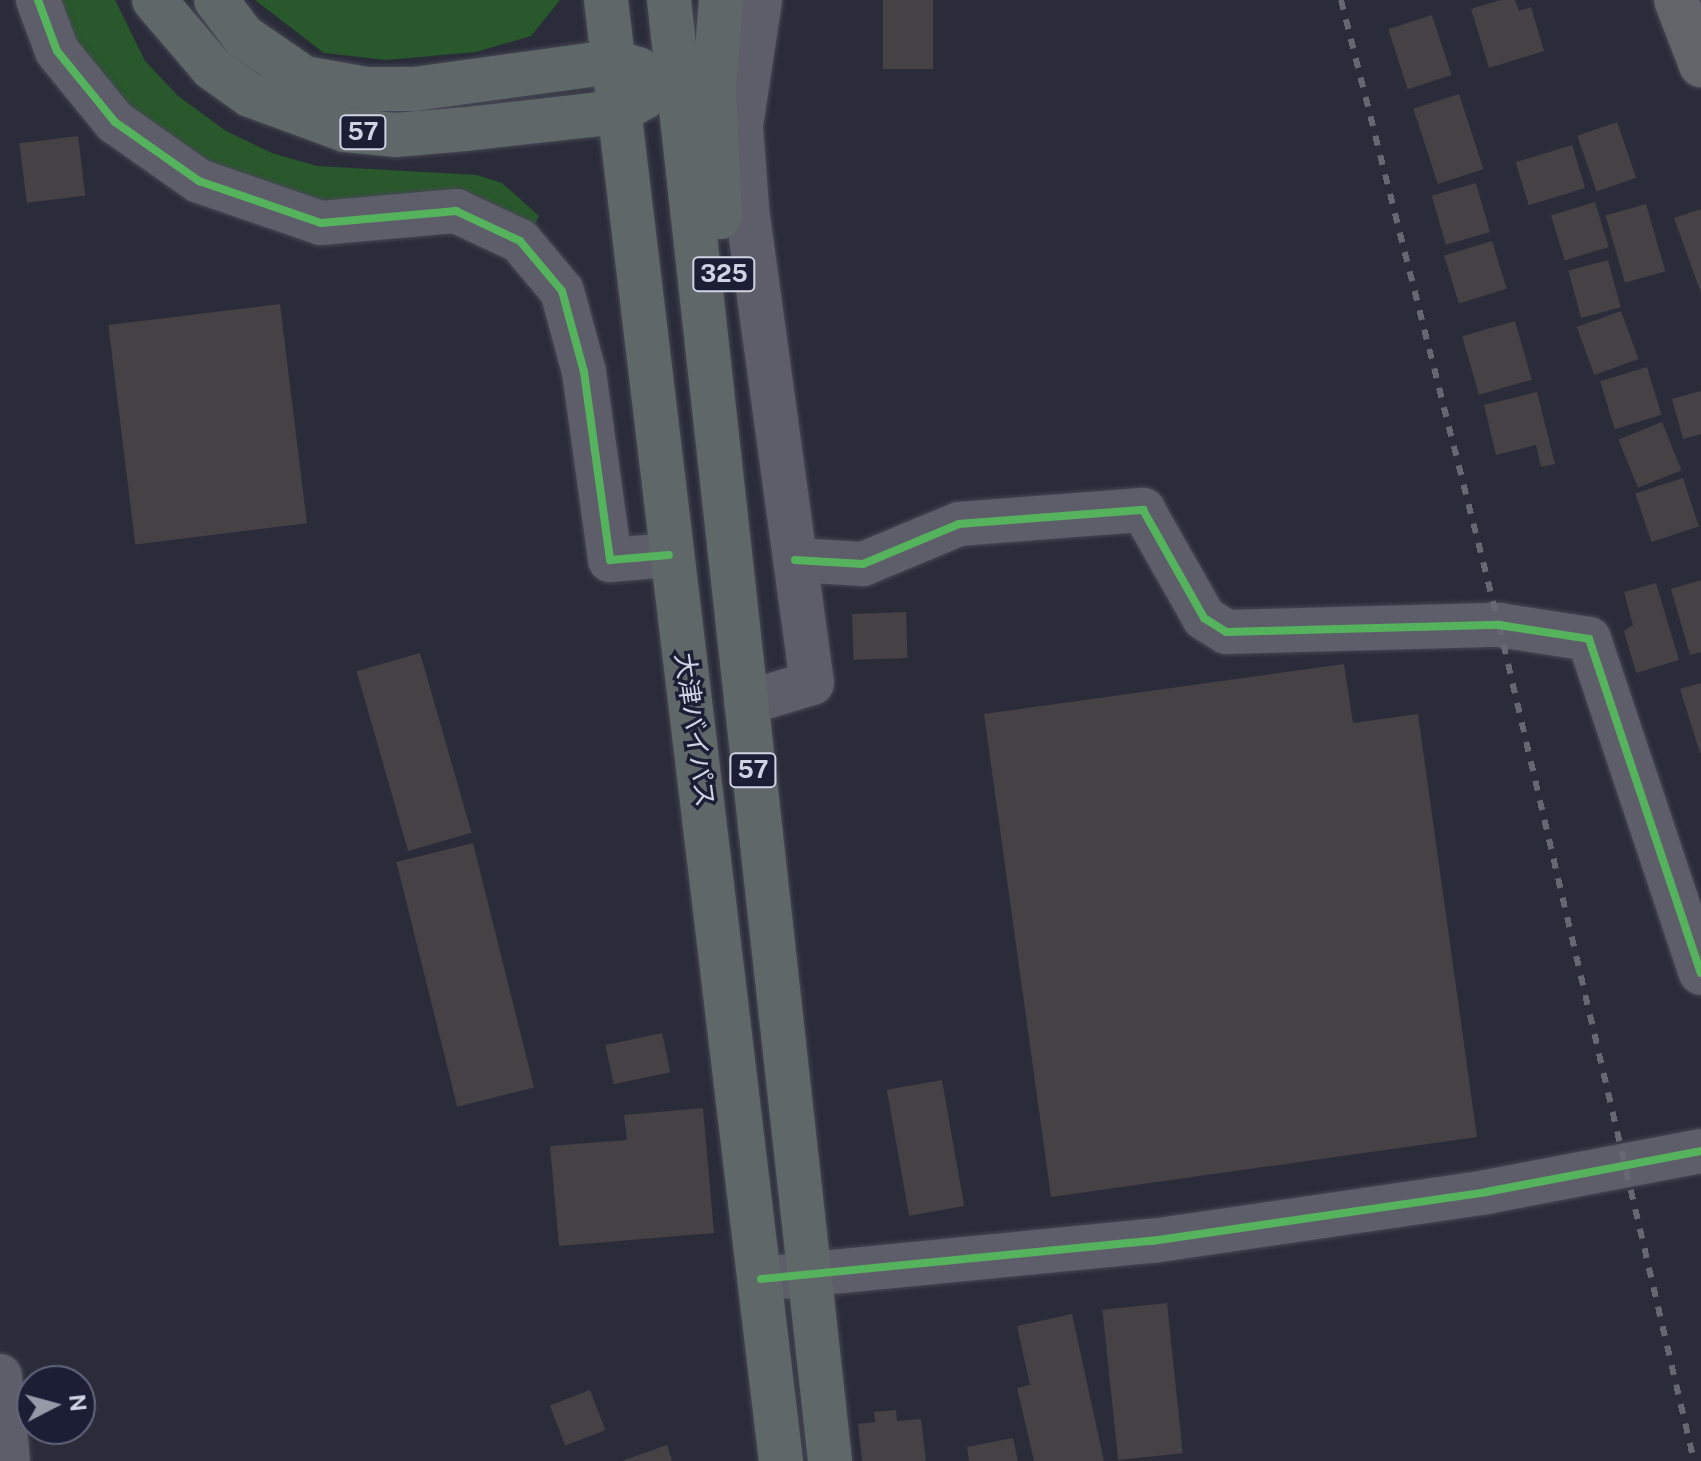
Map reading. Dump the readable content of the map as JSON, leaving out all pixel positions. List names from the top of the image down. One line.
{"streets":{"highway":["57","325","大津バイパス"]},"crossings":[["57","大津バイパス"],["325","大津バイパス"]],"north":"right"}
